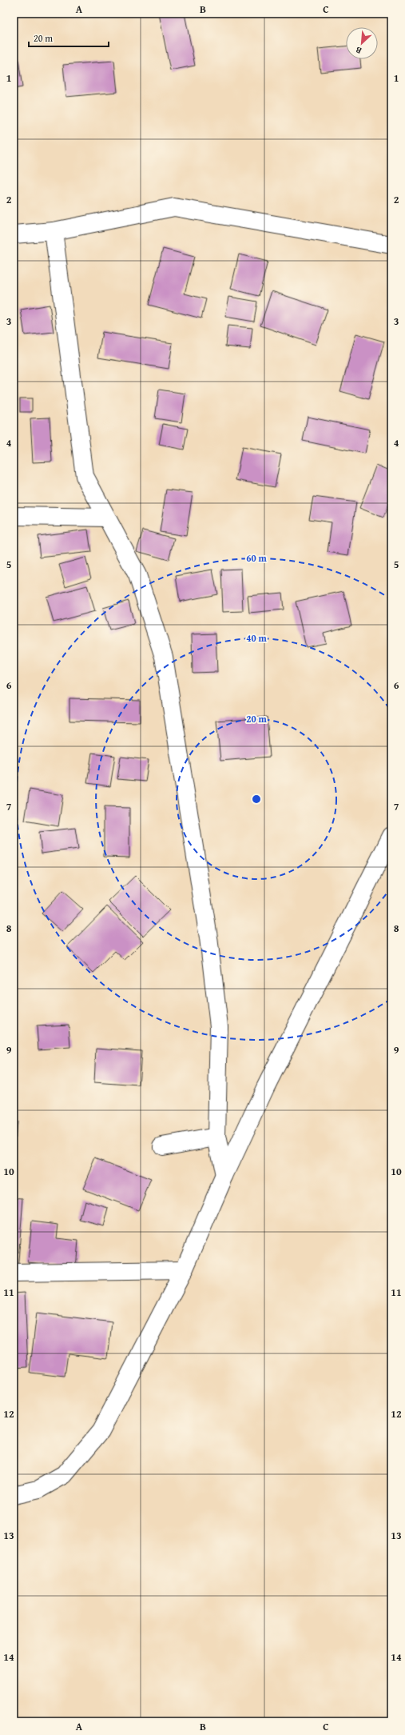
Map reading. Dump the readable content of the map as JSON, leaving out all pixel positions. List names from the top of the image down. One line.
{"scale_bar":"20 m","north":"bottom left","grid":{"columns":["A","B","C"],"rows":["1","2","3","4","5","6","7","8","9","10","11","12","13","14"]},"rings":["60 m","40 m","20 m"]}
